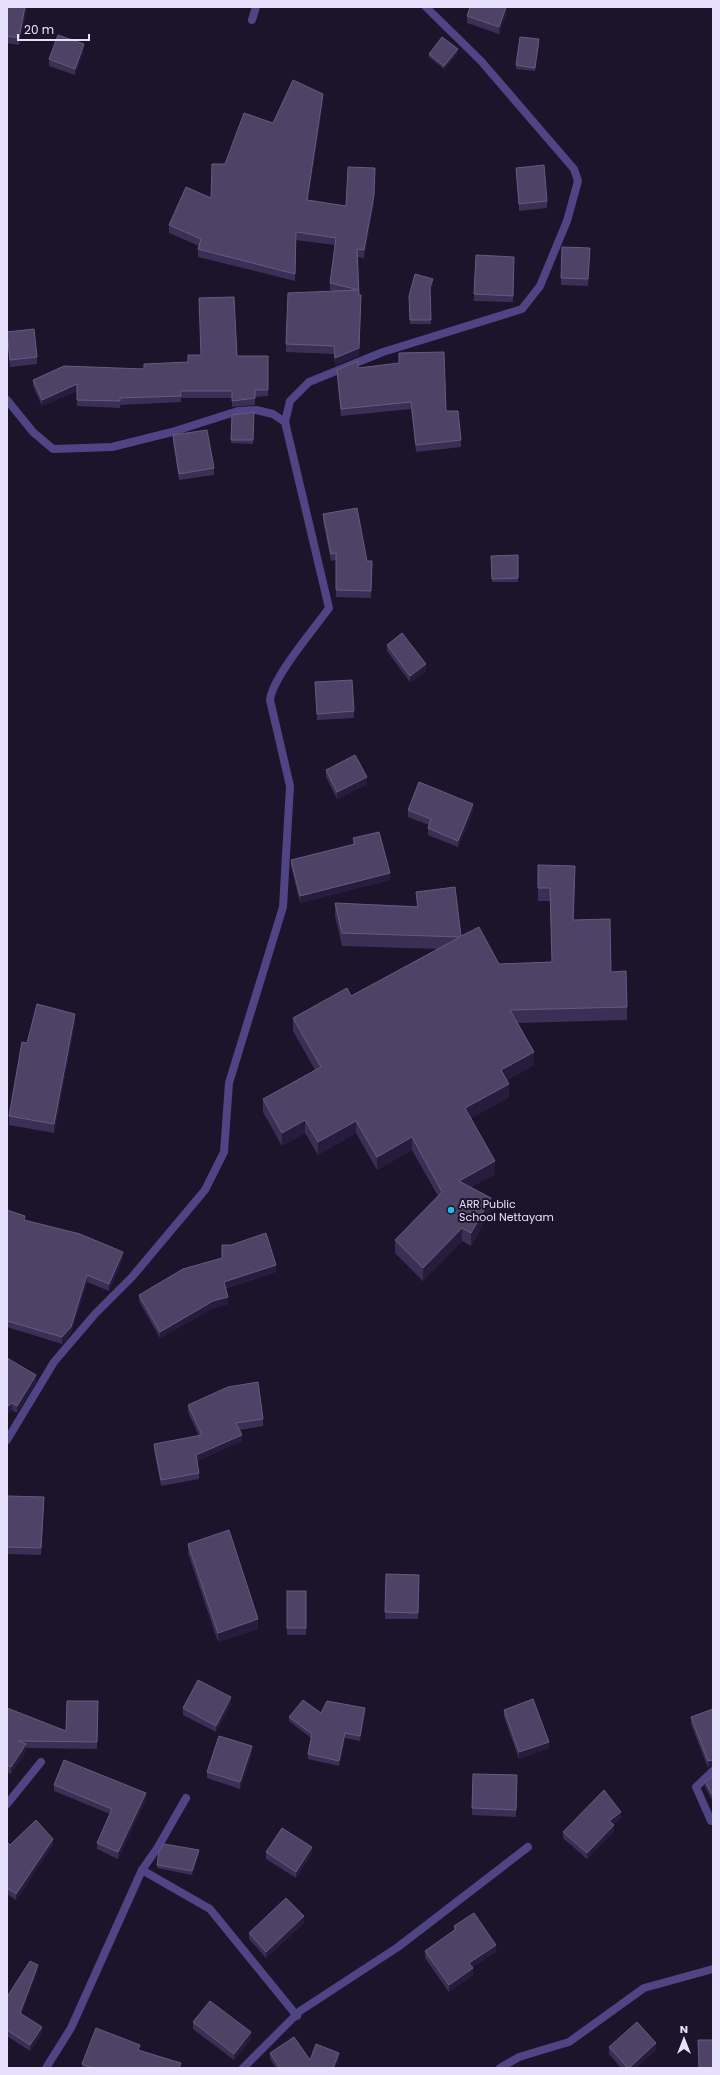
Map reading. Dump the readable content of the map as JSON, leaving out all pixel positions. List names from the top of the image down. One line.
{"places":["ARR Public School Nettayam"],"scale_bar":"20 m","north":"top"}
